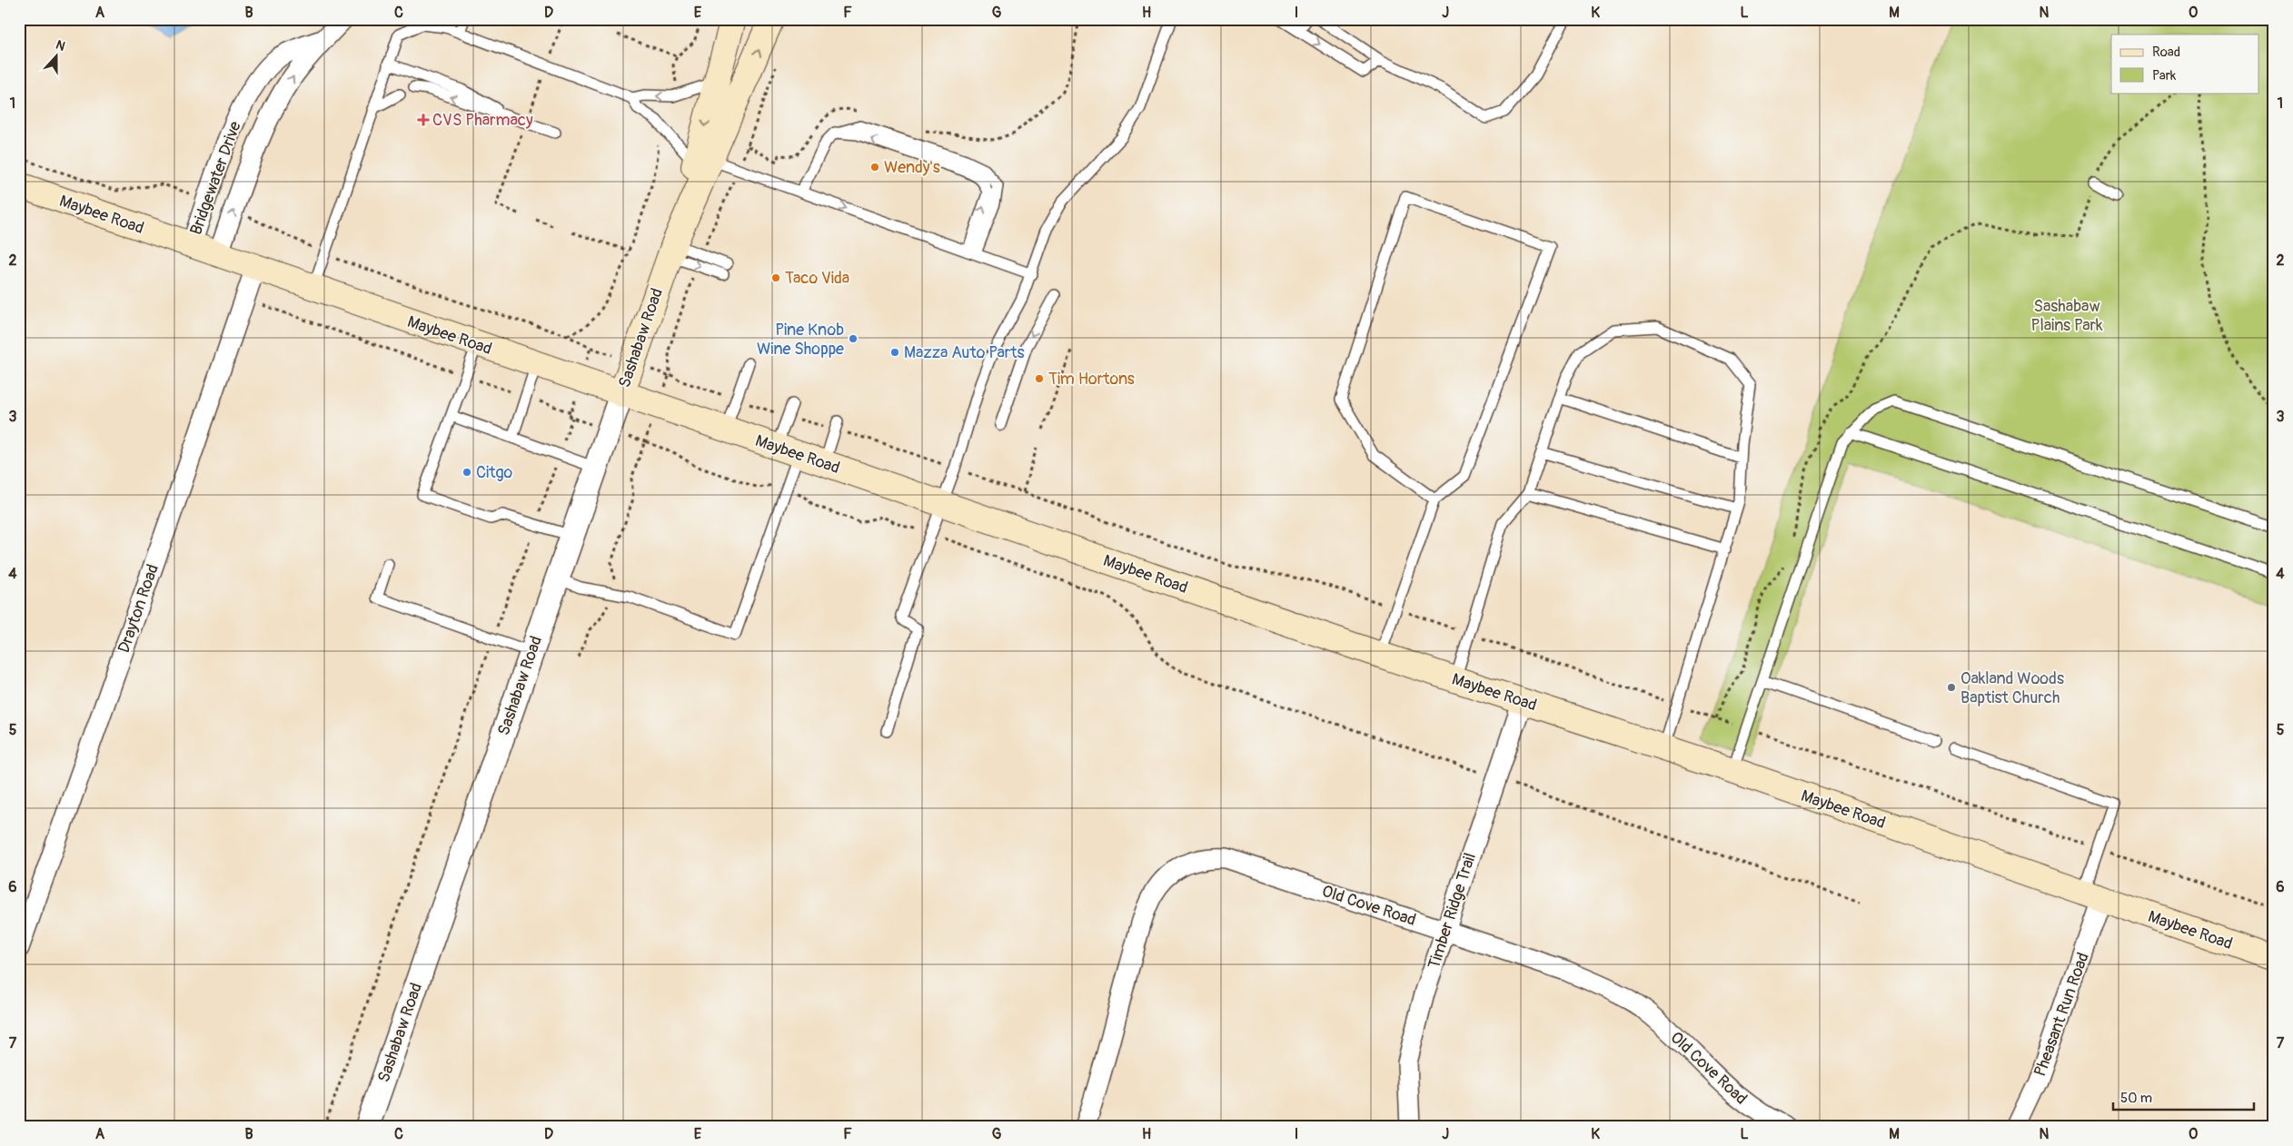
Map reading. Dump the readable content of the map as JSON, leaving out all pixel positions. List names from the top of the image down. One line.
{"streets":{"main road":["Maybee Road","Sashabaw Road"],"street":["Bridgewater Drive","Drayton Road","Old Cove Road","Timber Ridge Trail","Pheasant Run Road"]},"crossings":[["Bridgewater Drive","Maybee Road"],["Maybee Road","Sashabaw Road"],["Maybee Road","Drayton Road"],["Maybee Road","Timber Ridge Trail"],["Maybee Road","Pheasant Run Road"],["Old Cove Road","Timber Ridge Trail"]],"parks":["Sashabaw Plains Park"],"places":{"health":["CVS Pharmacy"],"other":["Wendy's","Taco Vida","Pine Knob Wine Shoppe","Mazza Auto Parts","Tim Hortons","Citgo","Oakland Woods Baptist Church"]},"legend":["Road","Park"],"scale_bar":"50 m","north":"top","grid":{"columns":["A","B","C","D","E","F","G","H","I","J","K","L","M","N","O"],"rows":["1","2","3","4","5","6","7"]}}
